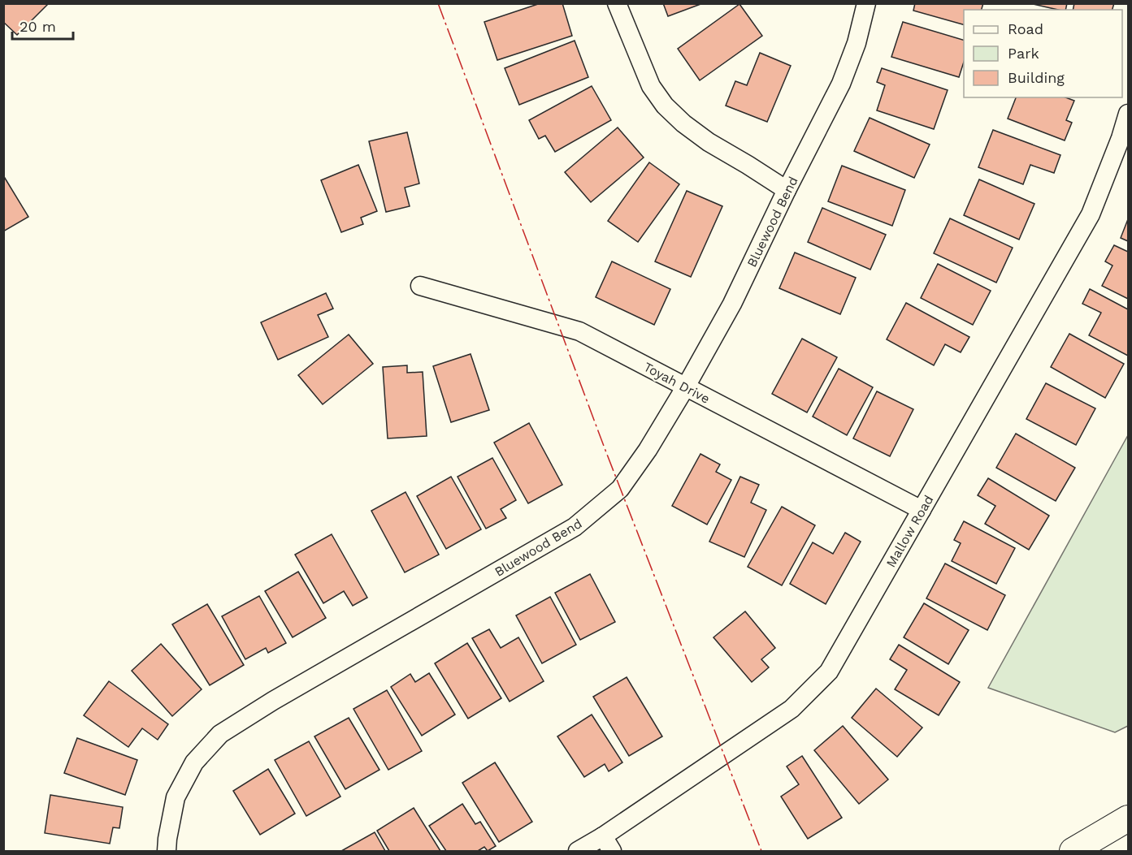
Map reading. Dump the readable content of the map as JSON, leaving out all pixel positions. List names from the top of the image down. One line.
{"streets":{"street":["Bluewood Bend","Toyah Drive","Mallow Road"]},"crossings":[["Bluewood Bend","Toyah Drive"],["Toyah Drive","Mallow Road"]],"legend":["Road","Park","Building"],"scale_bar":"20 m"}
